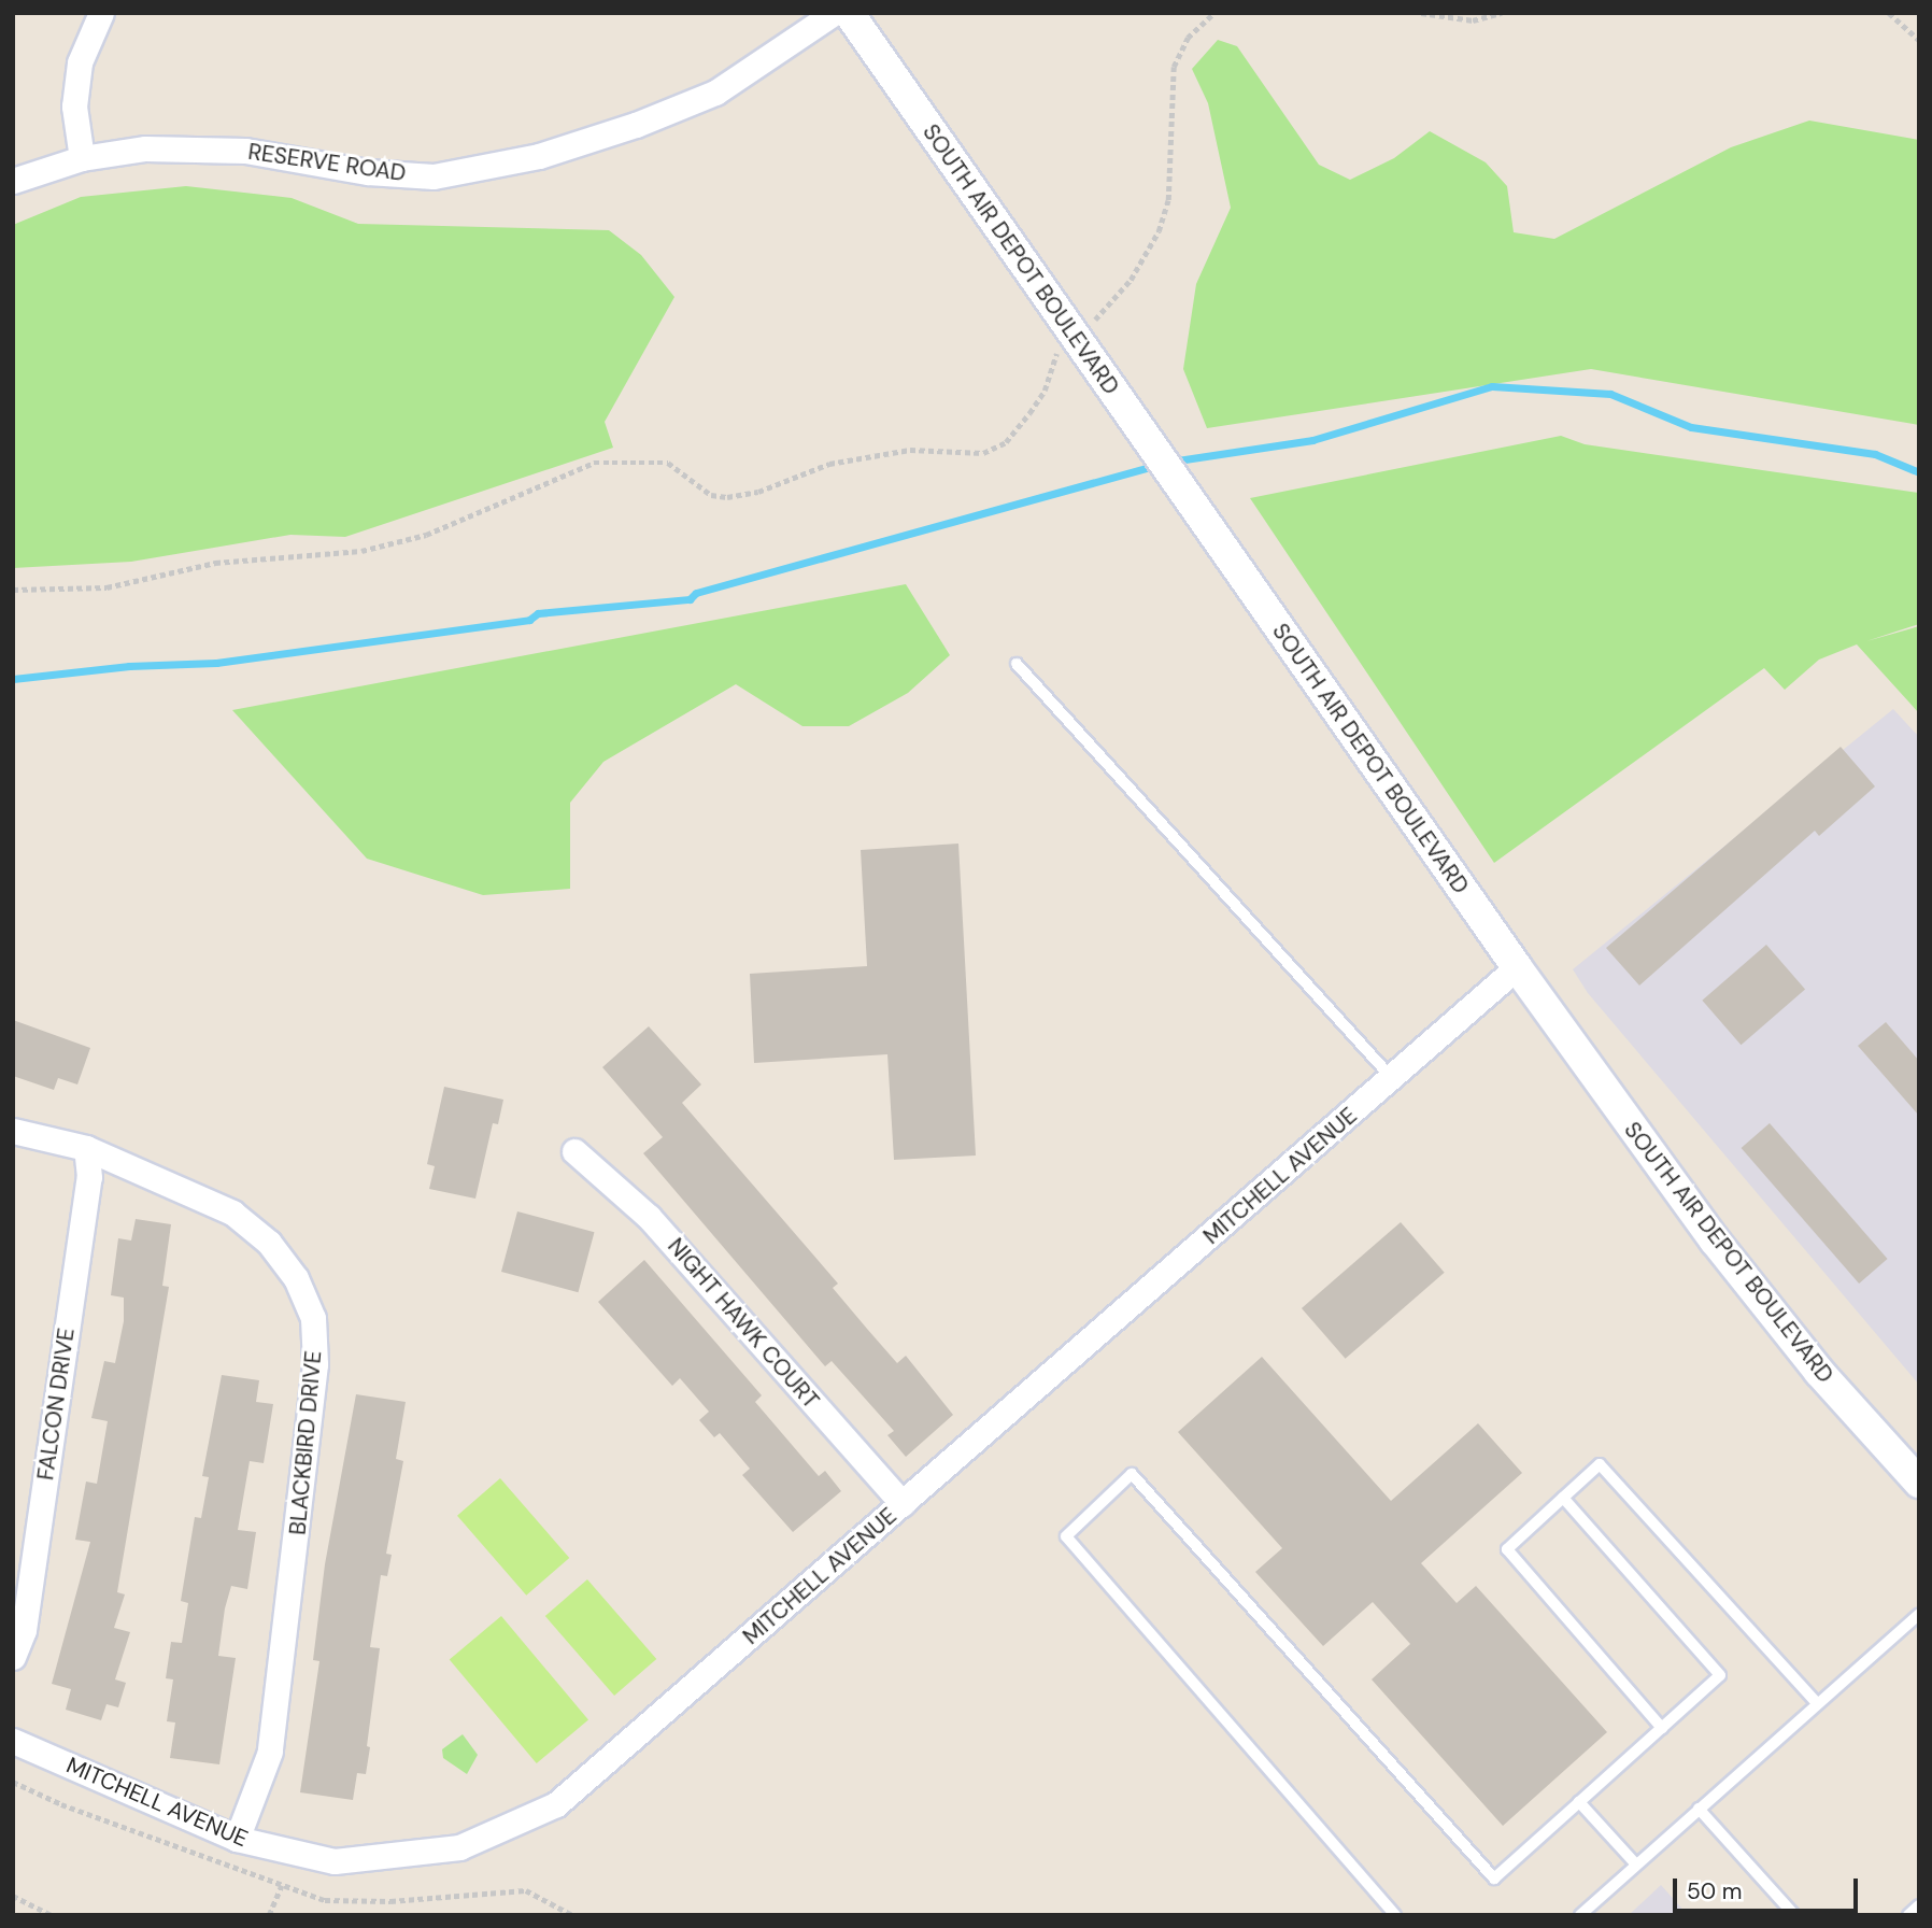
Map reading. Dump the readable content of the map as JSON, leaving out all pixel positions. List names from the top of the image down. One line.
{"streets":{"street":["RESERVE ROAD","SOUTH AIR DEPOT BOULEVARD","MITCHELL AVENUE","NIGHT HAWK COURT","FALCON DRIVE","BLACKBIRD DRIVE"]},"crossings":[["SOUTH AIR DEPOT BOULEVARD","MITCHELL AVENUE"],["MITCHELL AVENUE","NIGHT HAWK COURT"],["MITCHELL AVENUE","BLACKBIRD DRIVE"],["FALCON DRIVE","BLACKBIRD DRIVE"]],"scale_bar":"50 m"}
